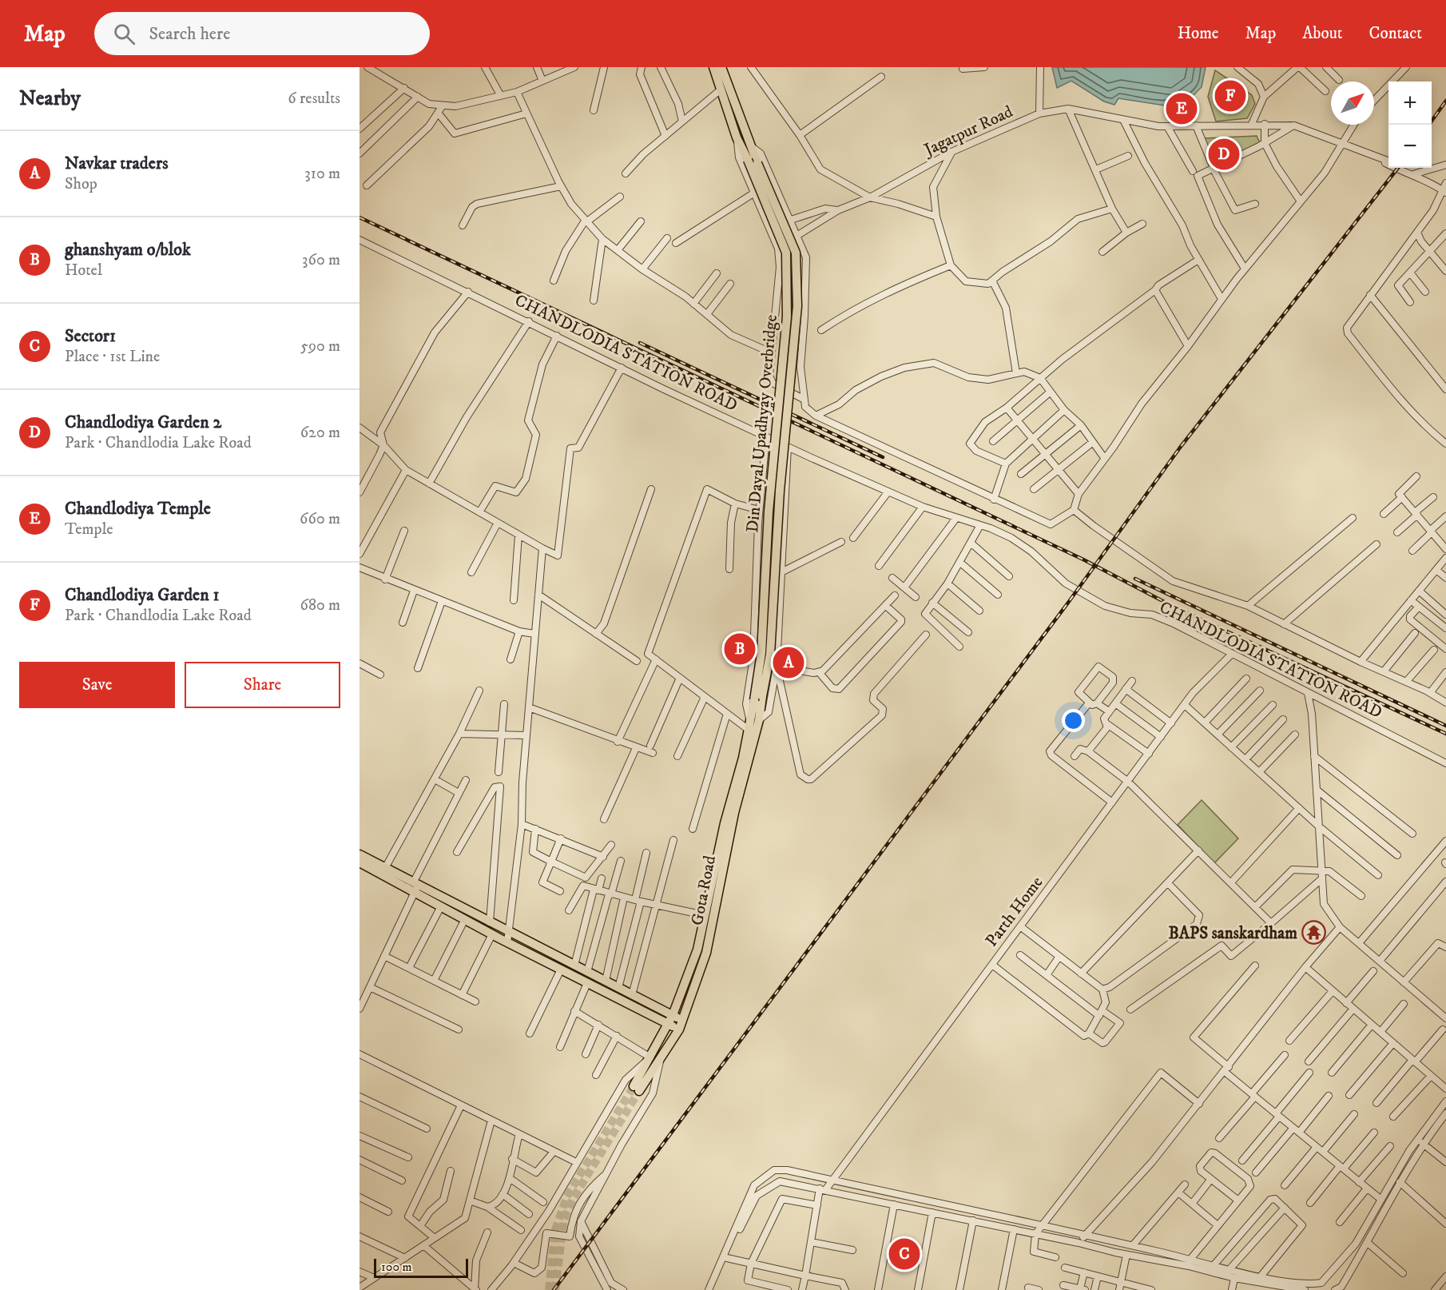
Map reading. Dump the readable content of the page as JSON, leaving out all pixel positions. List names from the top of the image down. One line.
{"streets":{"main road":["Din Dayal Upadhyay Overbridge","Gota Road"],"street":["Jagatpur Road","CHANDLODIA STATION ROAD","Parth Home"]},"crossings":[["CHANDLODIA STATION ROAD","Parth Home"],["Din Dayal Upadhyay Overbridge","Gota Road"]],"places":{"temple":["BAPS sanskardham"]},"scale_bar":"100 m","north":"top right","page":{"header":"Map","search":"Search here","nav":["Home","Map","About","Contact"],"heading":["Nearby","6 results"],"pins":["F","E","D","B","A","C"],"map_buttons":["+","−"],"list":[{"mark":"A","name":"Navkar traders","note":"Shop","value":"310 m"},{"mark":"B","name":"ghanshyam o/blok","note":"Hotel","value":"360 m"},{"mark":"C","name":"Sector1","note":"Place · 1st Line","value":"590 m"},{"mark":"D","name":"Chandlodiya Garden 2","note":"Park · Chandlodia Lake Road","value":"620 m"},{"mark":"E","name":"Chandlodiya Temple","note":"Temple","value":"660 m"},{"mark":"F","name":"Chandlodiya Garden 1","note":"Park · Chandlodia Lake Road","value":"680 m"}],"buttons":["Save","Share"],"scale":"100 m"}}
